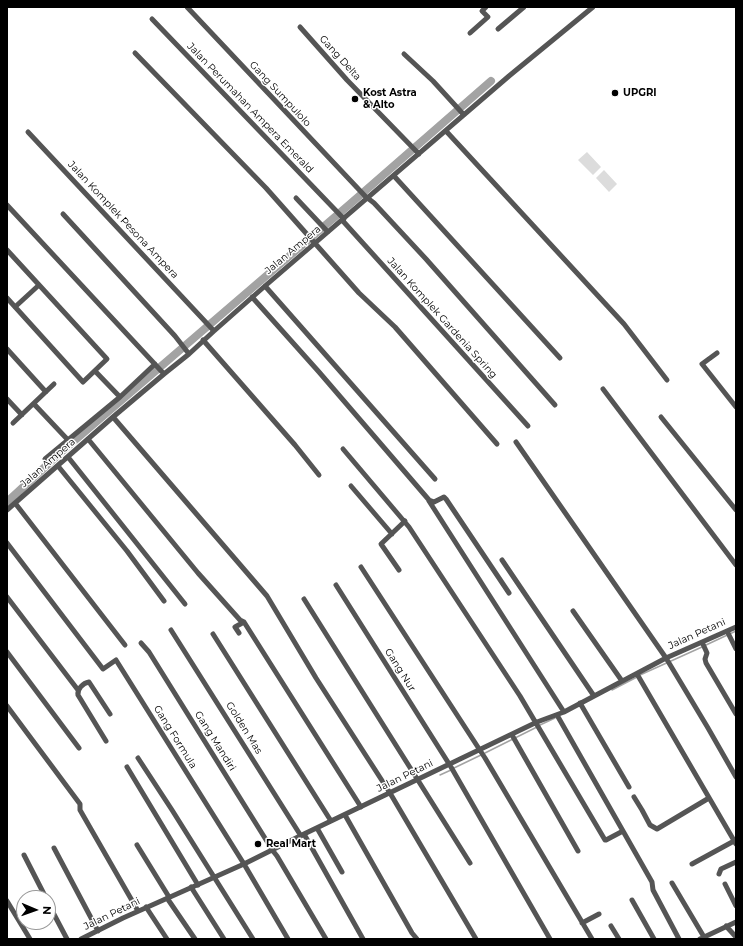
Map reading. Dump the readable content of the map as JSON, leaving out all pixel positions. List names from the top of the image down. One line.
{"streets":{"street":["Gang Delta","Gang Sumpulolo","Jalan Perumahan Ampera Emerald","Jalan Komplek Pesona Ampera","Jalan Ampera","Jalan Komplek Gardenia Spring","Jalan Petani","Gang Nur","Golden Mas","Gang Formula","Gang Mandiri"]},"crossings":[["Gang Delta","Jalan Ampera"],["Gang Sumpulolo","Jalan Ampera"],["Jalan Perumahan Ampera Emerald","Jalan Ampera"],["Jalan Perumahan Ampera Emerald","Jalan Komplek Gardenia Spring"],["Jalan Komplek Pesona Ampera","Jalan Ampera"],["Jalan Ampera","Jalan Komplek Gardenia Spring"],["Jalan Petani","Gang Nur"],["Jalan Petani","Golden Mas"],["Jalan Petani","Gang Formula"],["Jalan Petani","Gang Mandiri"]],"places":["UPGRI","Kost Astra & Alto","Real Mart"],"north":"right"}
